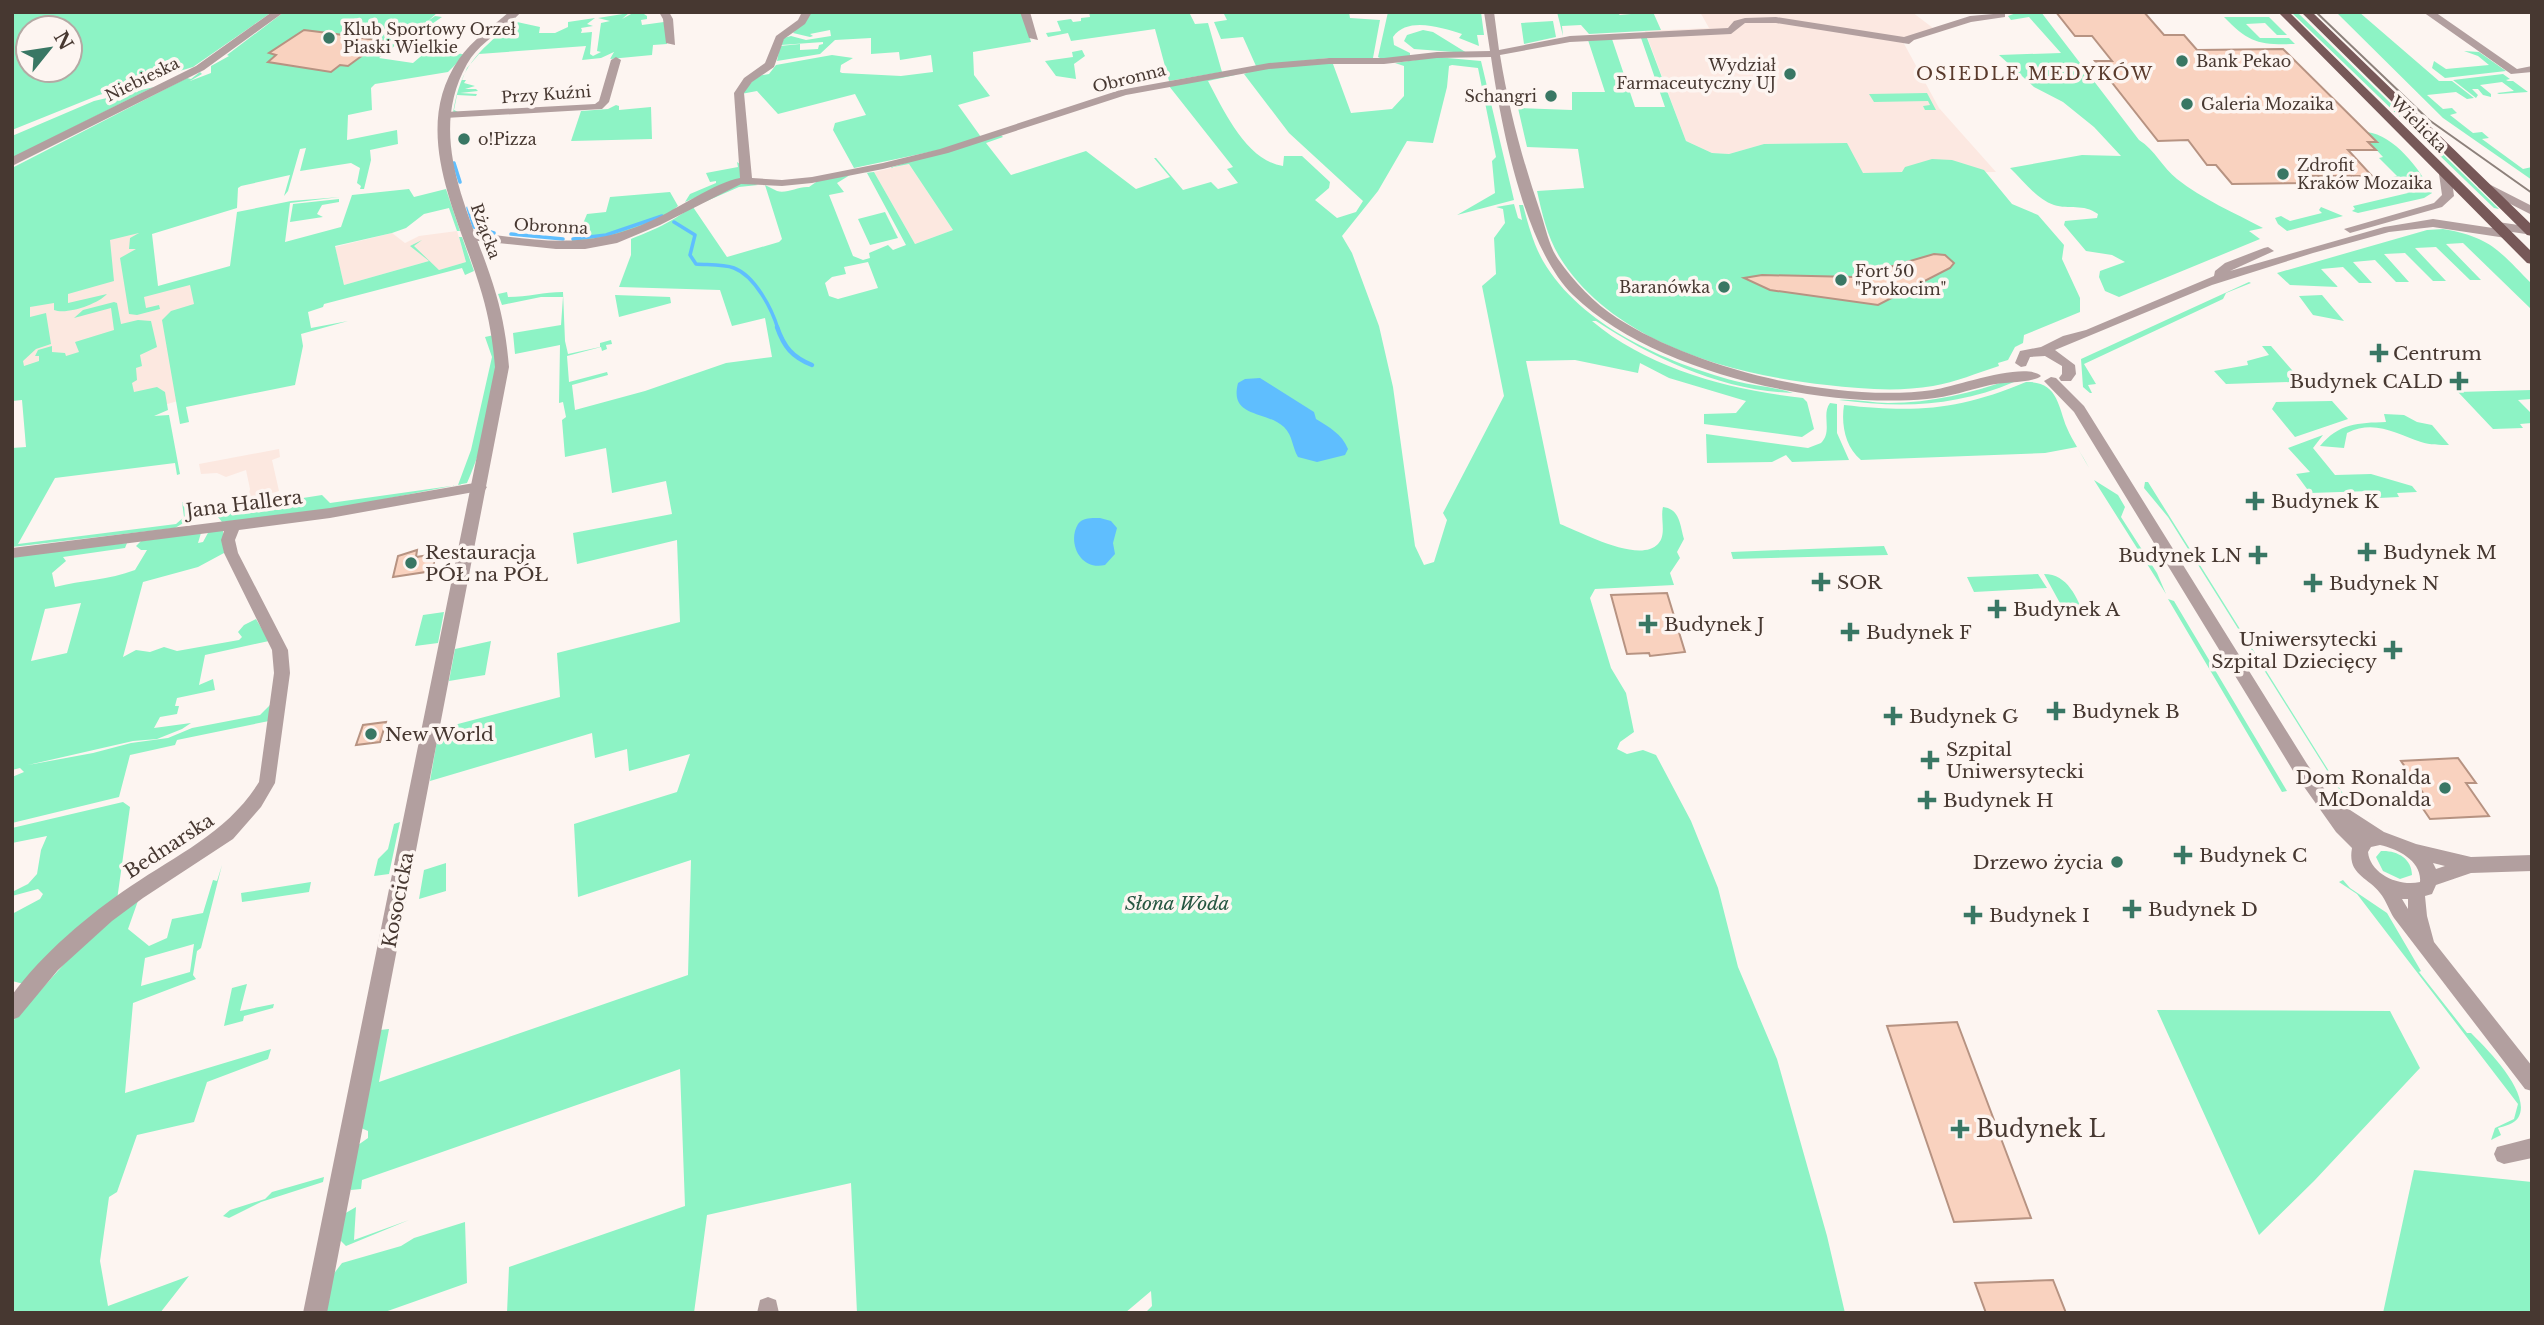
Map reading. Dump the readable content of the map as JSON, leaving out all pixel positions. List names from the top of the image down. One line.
{"streets":{"main road":["Wielicka"],"street":["Obronna","Niebieska","Przy Kuźni","Rżącka","Jana Hallera","Bednarska","Kosocicka"]},"crossings":[["Obronna","Rżącka"],["Przy Kuźni","Rżącka"],["Rżącka","Jana Hallera"],["Rżącka","Kosocicka"],["Jana Hallera","Bednarska"],["Jana Hallera","Kosocicka"]],"districts":["OSIEDLE MEDYKÓW"],"parks":["Słona Woda"],"places":{"other":["Klub Sportowy Orzeł Piaski Wielkie","Bank Pekao","Wydział Farmaceutyczny UJ","Schangri","Galeria Mozaika","o!Pizza","Zdrofit Kraków Mozaika","Fort 50 \"Prokocim\"","Baranówka","Restauracja PÓŁ na PÓŁ","New World","Dom Ronalda McDonalda","Drzewo życia"],"health":["Centrum","Budynek CALD","Budynek K","Budynek M","Budynek LN","SOR","Budynek N","Budynek A","Budynek J","Budynek F","Uniwersytecki Szpital Dziecięcy","Budynek B","Budynek G","Szpital Uniwersytecki","Budynek H","Budynek C","Budynek D","Budynek I","Budynek L"]},"north":"top right"}
